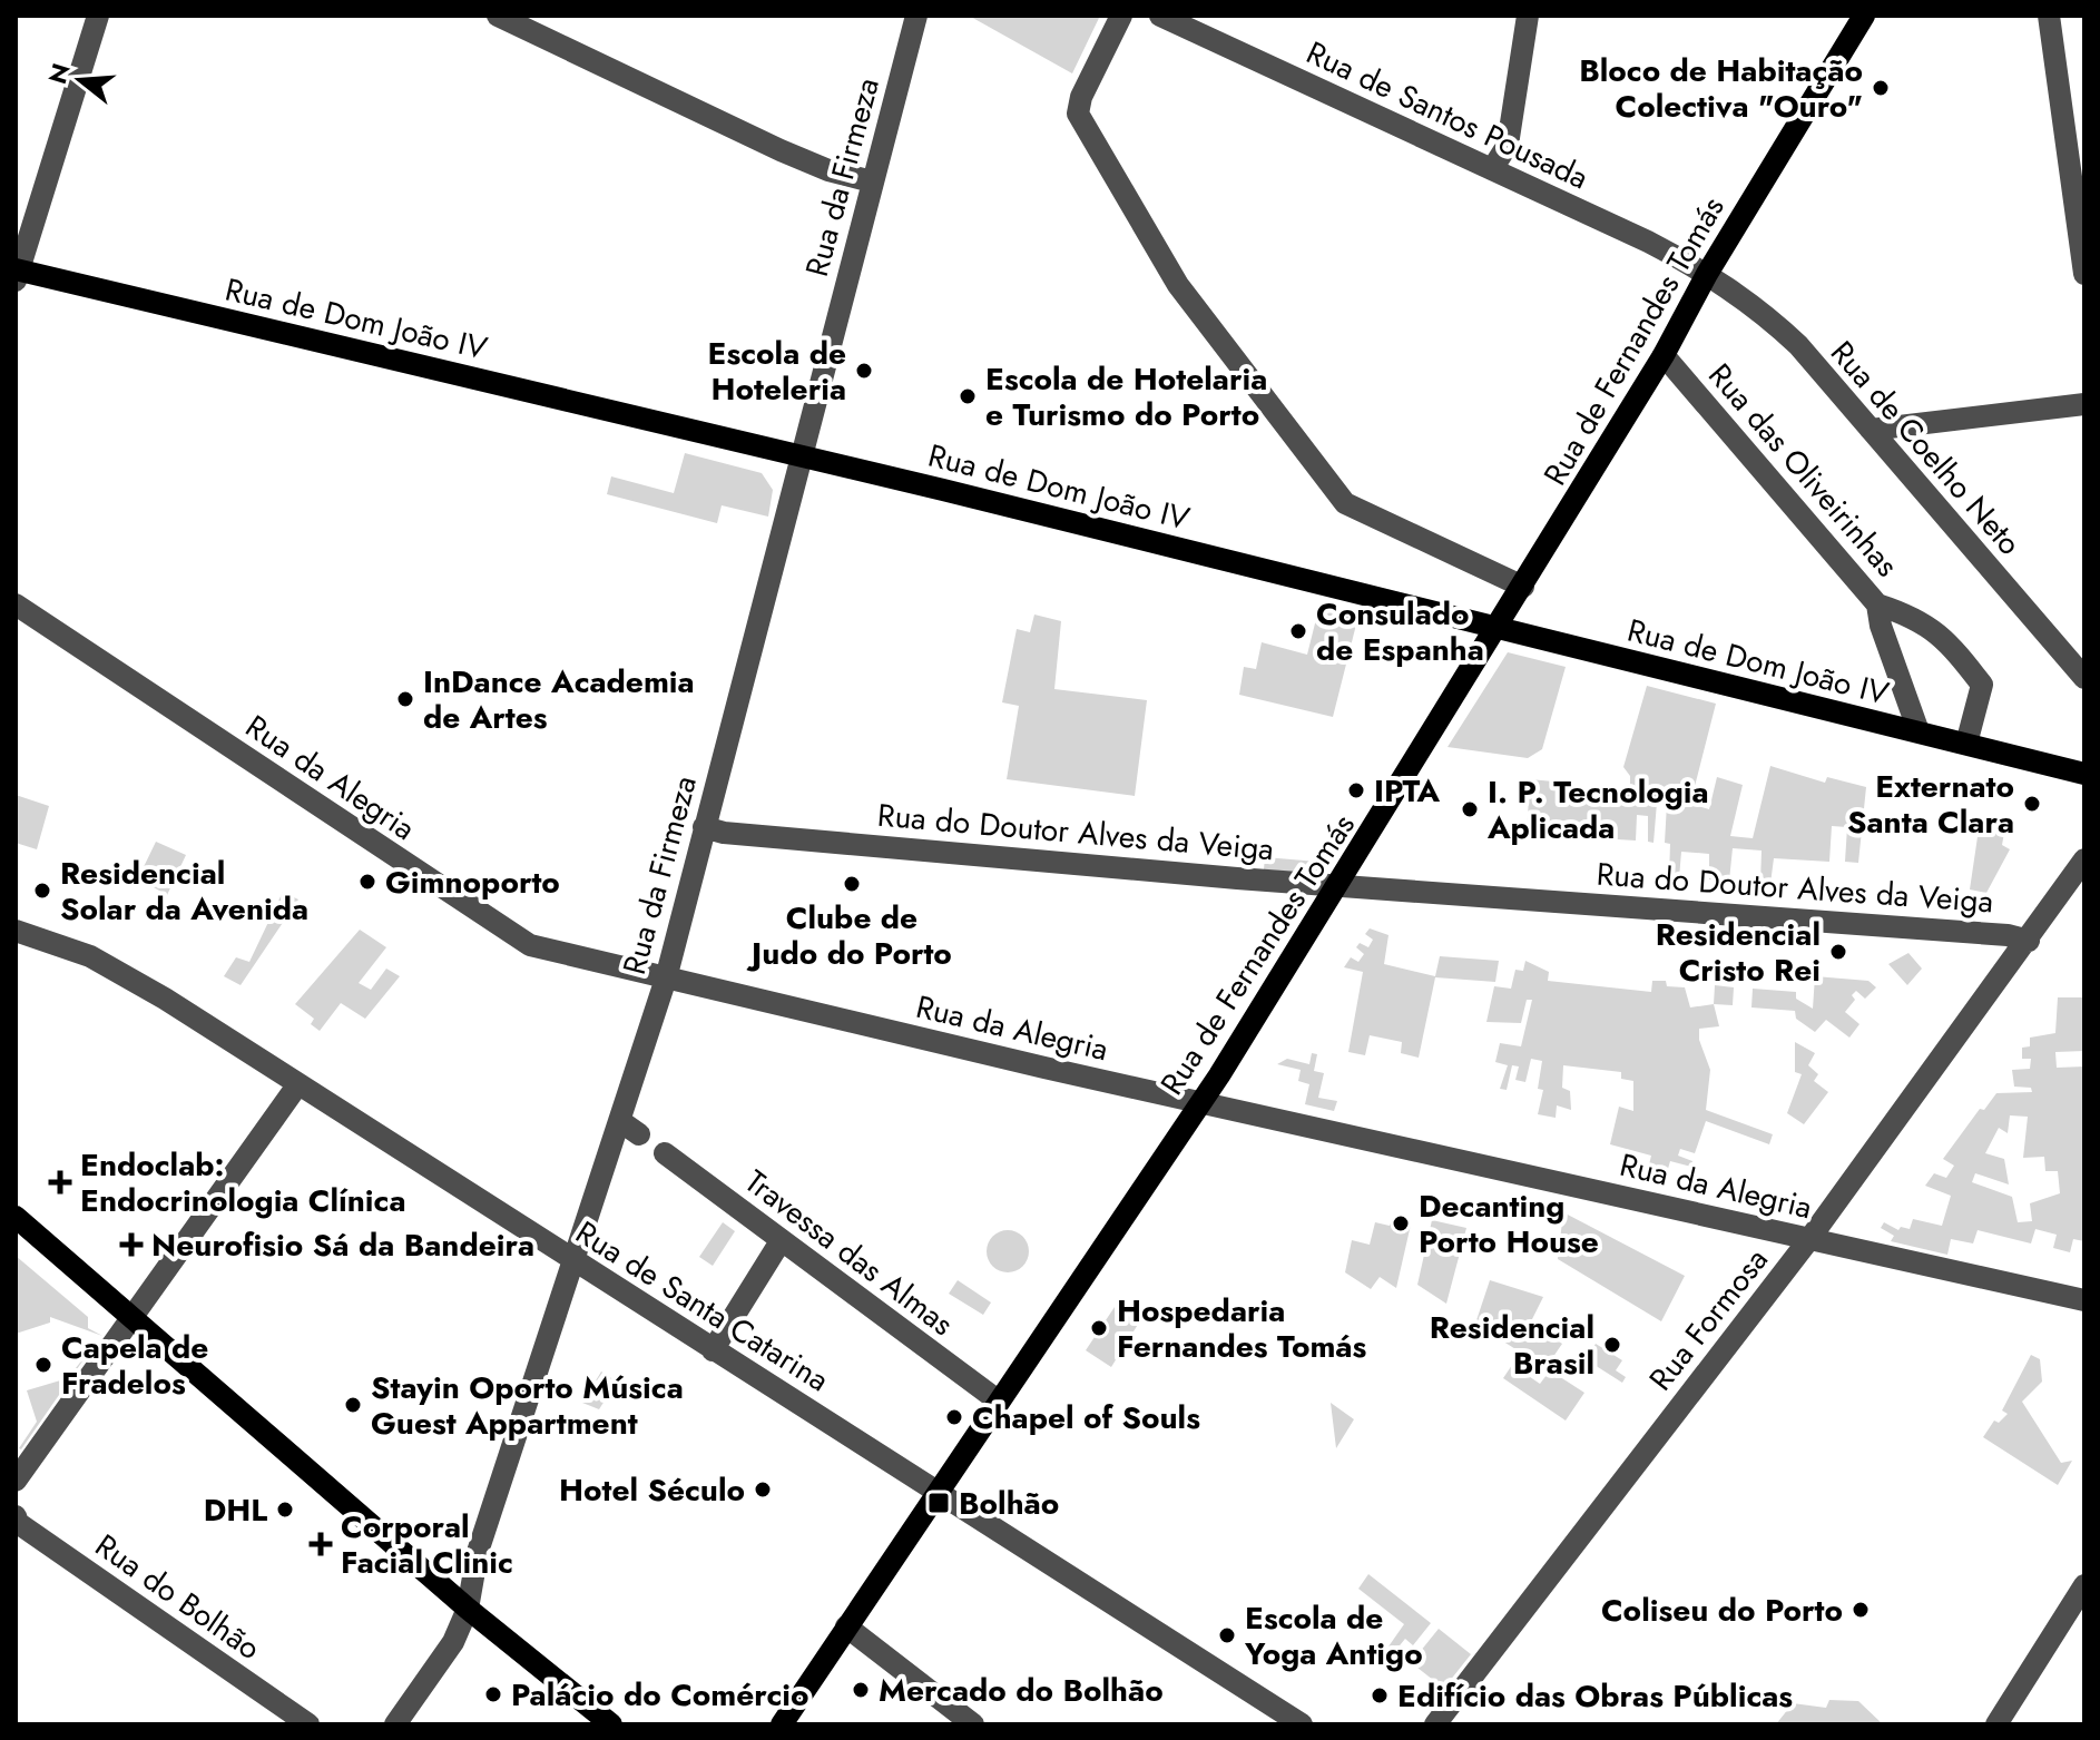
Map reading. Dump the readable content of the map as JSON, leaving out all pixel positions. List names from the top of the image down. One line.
{"streets":{"main road":["Rua de Dom João IV","Rua de Fernandes Tomás"],"street":["Rua de Santos Pousada","Rua da Firmeza","Rua de Coelho Neto","Rua das Oliveirinhas","Rua da Alegria","Rua do Doutor Alves da Veiga","Travessa das Almas","Rua de Santa Catarina","Rua Formosa","Rua do Bolhão"]},"crossings":[["Rua de Santos Pousada","Rua de Fernandes Tomás"],["Rua de Santos Pousada","Rua de Coelho Neto"],["Rua da Firmeza","Rua de Dom João IV"],["Rua da Firmeza","Rua da Alegria"],["Rua da Firmeza","Rua do Doutor Alves da Veiga"],["Rua da Firmeza","Rua de Santa Catarina"],["Rua de Dom João IV","Rua de Fernandes Tomás"],["Rua de Dom João IV","Rua das Oliveirinhas"],["Rua de Fernandes Tomás","Rua de Coelho Neto"],["Rua de Fernandes Tomás","Rua das Oliveirinhas"],["Rua de Fernandes Tomás","Rua da Alegria"],["Rua de Fernandes Tomás","Rua do Doutor Alves da Veiga"],["Rua de Fernandes Tomás","Travessa das Almas"],["Rua de Fernandes Tomás","Rua de Santa Catarina"],["Rua da Alegria","Rua Formosa"],["Rua do Doutor Alves da Veiga","Rua Formosa"]],"places":{"other":["Bloco de Habitação Colectiva \"Ouro\"","Escola de Hoteleria","Escola de Hotelaria e Turismo do Porto","Consulado de Espanha","InDance Academia de Artes","IPTA","Externato Santa Clara","I. P. Tecnologia Aplicada","Gimnoporto","Clube de Judo do Porto","Residencial Solar da Avenida","Residencial Cristo Rei","Decanting Porto House","Hospedaria Fernandes Tomás","Residencial Brasil","Capela de Fradelos","Stayin Oporto Música Guest Appartment","Chapel of Souls","Hotel Século","DHL","Coliseu do Porto","Escola de Yoga Antigo","Mercado do Bolhão","Palácio do Comércio","Edifício das Obras Públicas"],"health":["Endoclab: Endocrinologia Clínica","Neurofisio Sá da Bandeira","Corporal Facial Clinic"],"transit":["Bolhão"]},"north":"left"}
